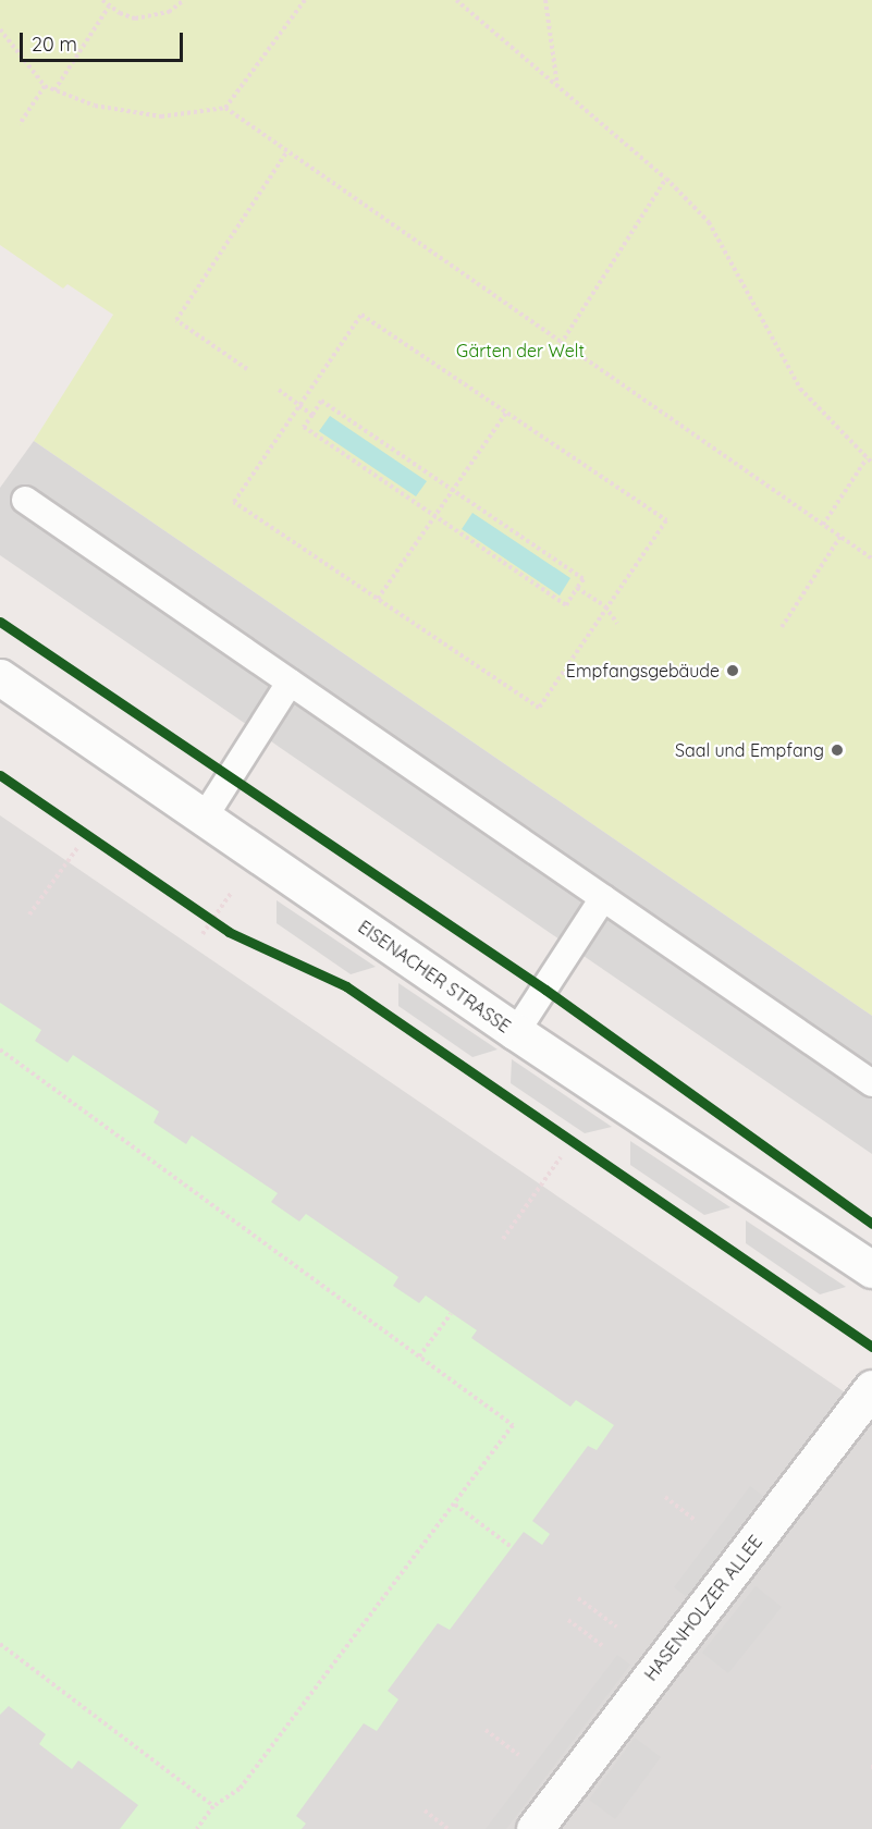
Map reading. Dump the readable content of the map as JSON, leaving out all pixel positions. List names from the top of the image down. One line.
{"streets":{"street":["EISENACHER STRASSE","HASENHOLZER ALLEE"]},"parks":["Gärten der Welt"],"places":["Empfangsgebäude","Saal und Empfang"],"scale_bar":"20 m"}
